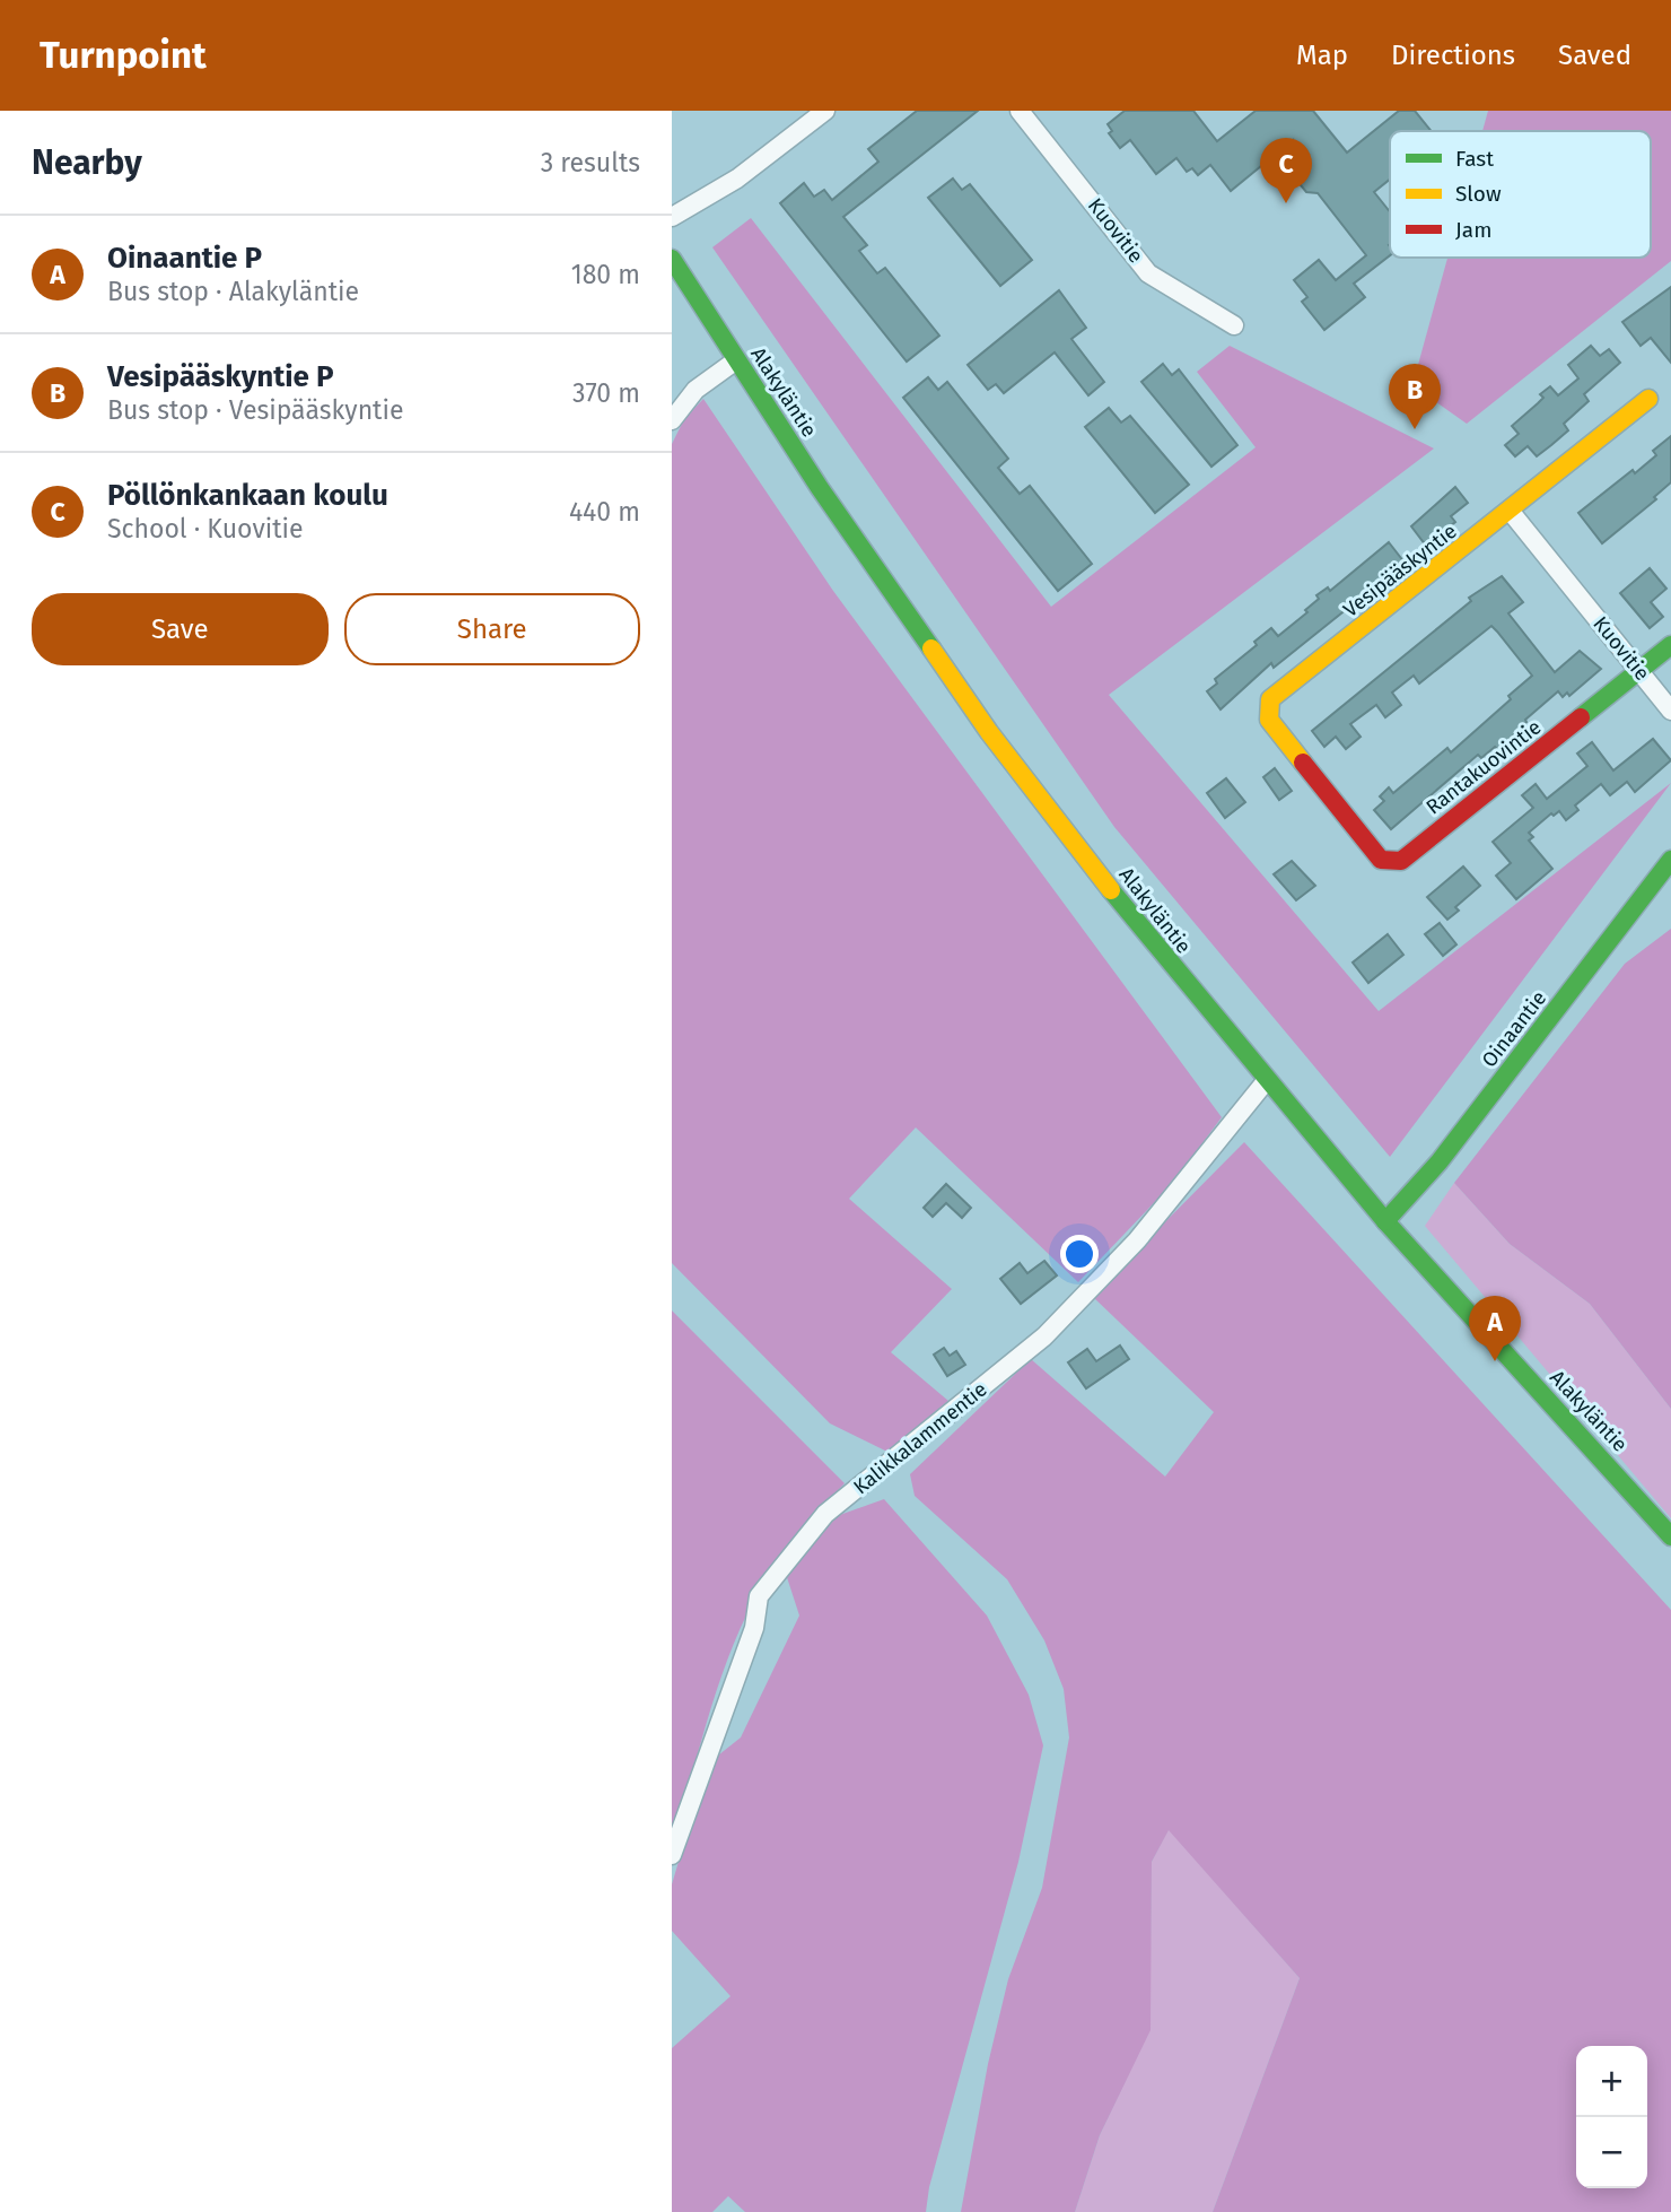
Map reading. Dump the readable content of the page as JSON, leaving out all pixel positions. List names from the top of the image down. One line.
{"streets":{"main road":["Alakyläntie","Vesipääskyntie","Rantakuovintie","Oinaantie"],"street":["Kuovitie","Kalikkalammentie"]},"crossings":[["Kuovitie","Vesipääskyntie"],["Kuovitie","Rantakuovintie"],["Alakyläntie","Oinaantie"],["Alakyläntie","Kalikkalammentie"],["Vesipääskyntie","Rantakuovintie"]],"legend":["Fast","Slow","Jam"],"page":{"header":"Turnpoint","nav":["Map","Directions","Saved"],"heading":["Nearby","3 results"],"pins":["C","B","A"],"list":[{"mark":"A","name":"Oinaantie P","note":"Bus stop · Alakyläntie","value":"180 m"},{"mark":"B","name":"Vesipääskyntie P","note":"Bus stop · Vesipääskyntie","value":"370 m"},{"mark":"C","name":"Pöllönkankaan koulu","note":"School · Kuovitie","value":"440 m"}],"buttons":["Save","Share"],"map_buttons":["+","−"]}}
